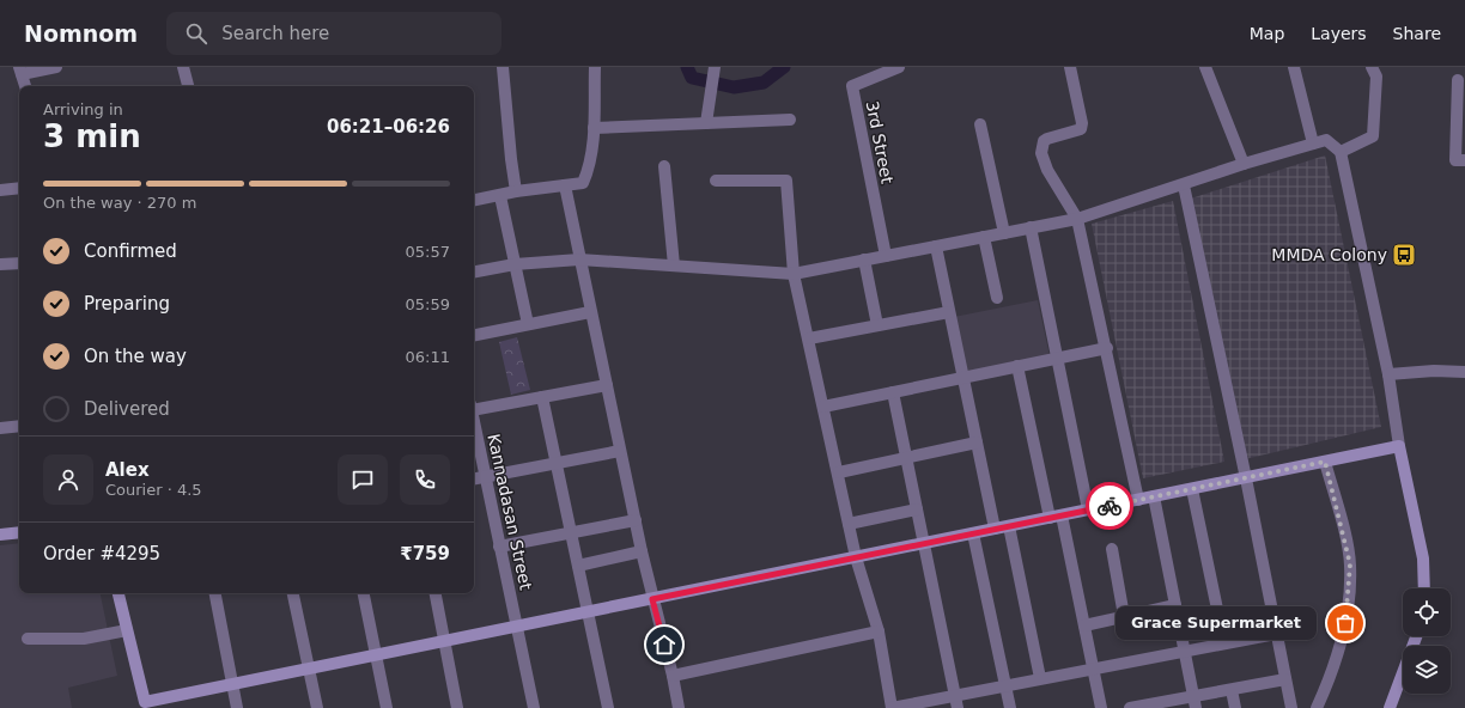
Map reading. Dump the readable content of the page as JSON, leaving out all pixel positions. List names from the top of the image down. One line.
{"streets":{"street":["3rd Street","Kannadasan Street"]},"places":{"bus stop":["MMDA Colony"],"other":["Grace Supermarket"]},"page":{"header":"Nomnom","search":"Search here","nav":["Map","Layers","Share"],"heading":["3 min","Arriving in","06:21–06:26"],"panel":["Alex","Courier · 4.5","Order #4295","₹759"],"bar":"On the way · 270 m","list":[["Confirmed","05:57"],["Preparing","05:59"],["On the way","06:11"],"Delivered"],"bubble":"Grace Supermarket"}}
